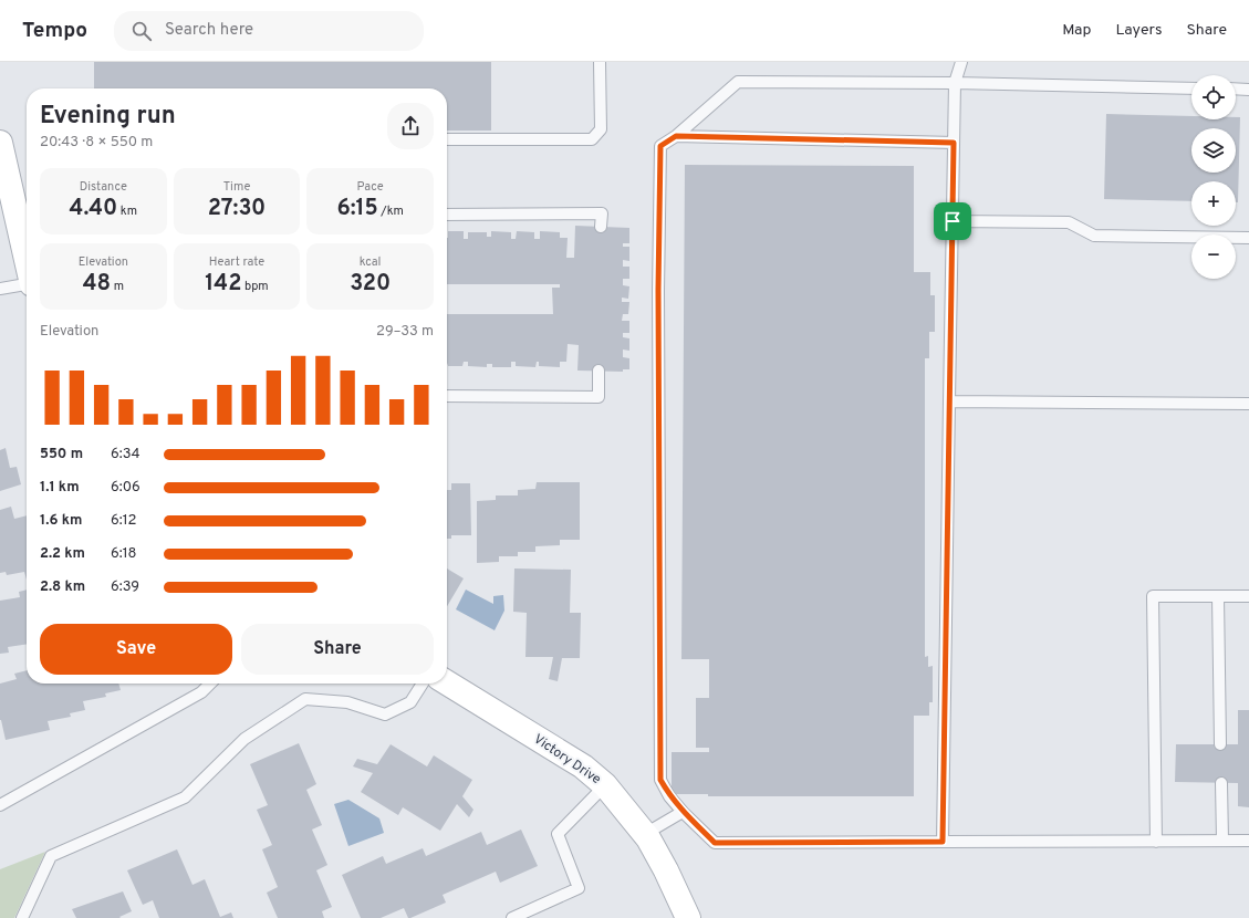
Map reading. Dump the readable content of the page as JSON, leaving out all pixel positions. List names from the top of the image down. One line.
{"streets":{"street":["Victory Drive"]},"page":{"header":"Tempo","search":"Search here","nav":["Map","Layers","Share"],"map_buttons":["+","−"],"heading":["Evening run","20:43 · 8 × 550 m"],"stats":[["Distance","4.40 km"],["Time","27:30"],["Pace","6:15 /km"],["Elevation","48 m"],["Heart rate","142 bpm"],["kcal","320"]],"chart":["Elevation","29–33 m"],"list":[{"name":"550 m","note":"6:34"},{"name":"1.1 km","note":"6:06"},{"name":"1.6 km","note":"6:12"},{"name":"2.2 km","note":"6:18"},{"name":"2.8 km","note":"6:39"}],"buttons":["Save","Share"]}}
